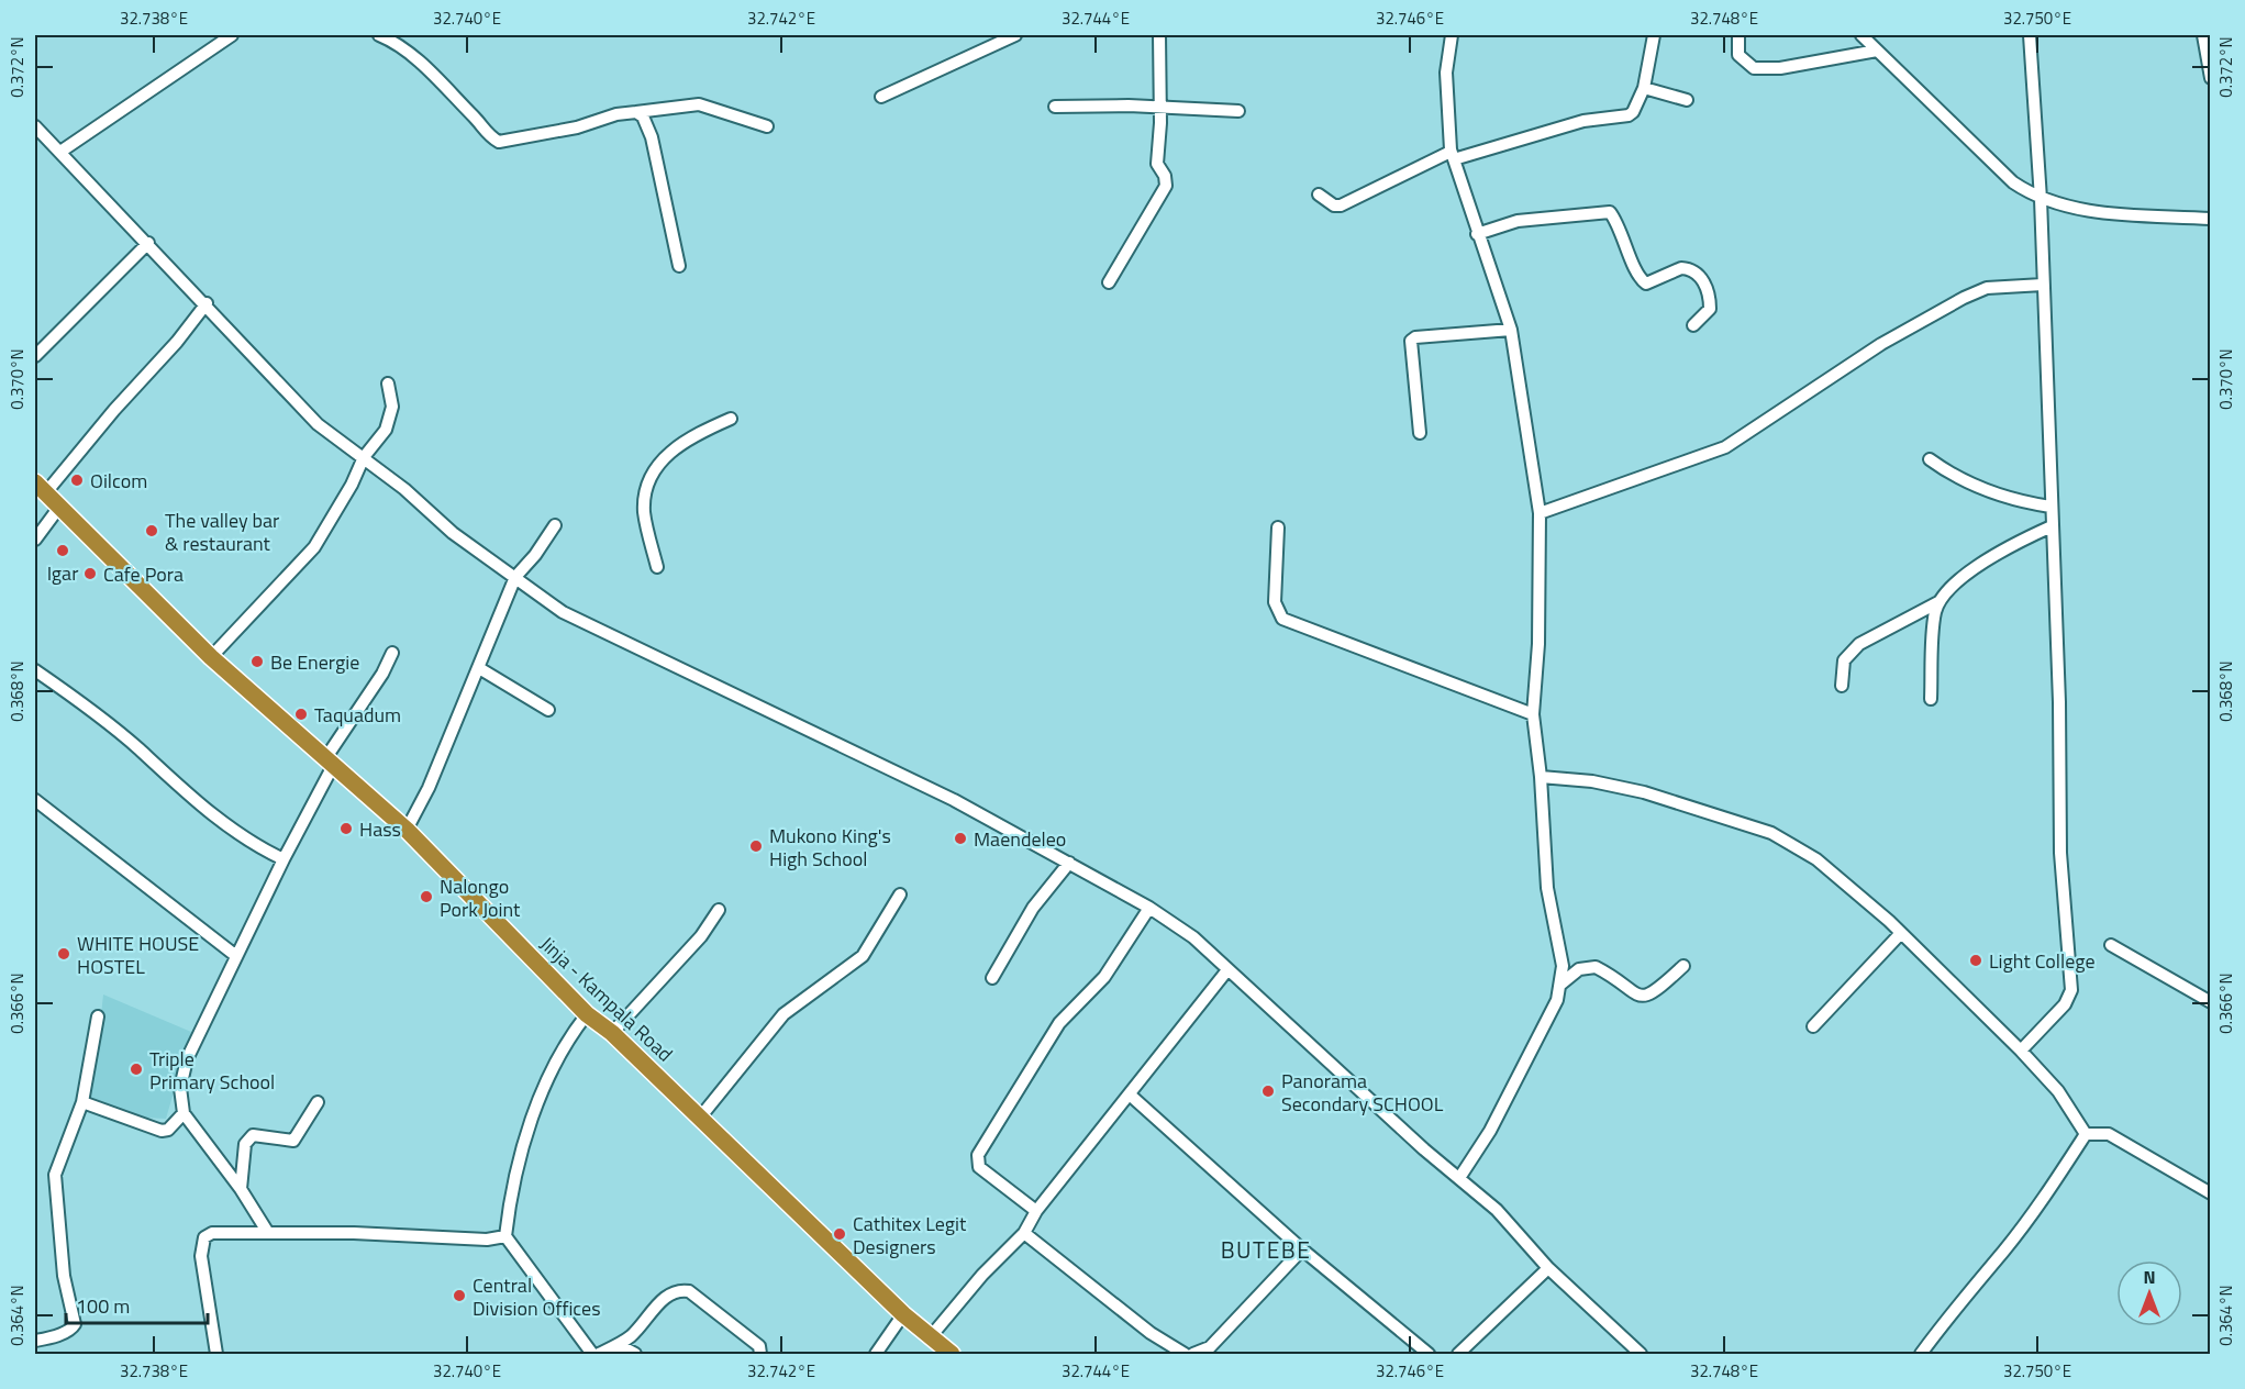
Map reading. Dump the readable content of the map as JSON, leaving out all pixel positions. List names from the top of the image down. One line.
{"streets":{"highway":["Jinja - Kampala Road"]},"districts":["BUTEBE"],"places":["Oilcom","The valley bar & restaurant","Igar","Cafe Pora","Be Energie","Taquadum","Hass","Maendeleo","Mukono King's High School","Nalongo Pork Joint","WHITE HOUSE HOSTEL","Light College","Triple Primary School","Panorama Secondary SCHOOL","Cathitex Legit Designers","Central Division Offices"],"scale_bar":"100 m","north":"top","coordinates":["32.738°E","32.740°E","32.742°E","32.744°E","32.746°E","32.748°E","32.750°E","0.372°N","0.370°N","0.368°N","0.366°N","0.364°N"]}
